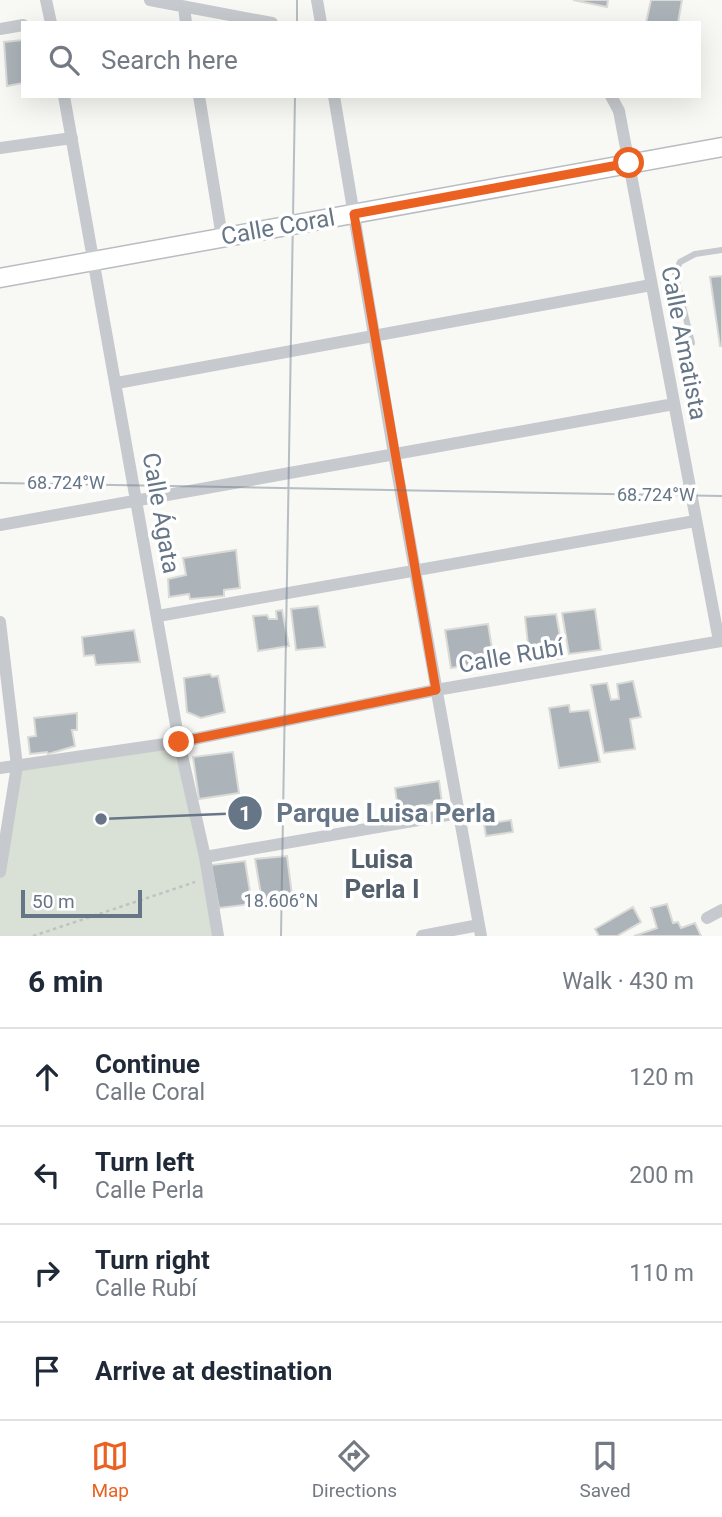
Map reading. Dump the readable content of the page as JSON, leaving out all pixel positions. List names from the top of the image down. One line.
{"streets":{"street":["Calle Coral","Calle Amatista","Calle Ágata","Calle Rubí"]},"crossings":[["Calle Coral","Calle Amatista"],["Calle Coral","Calle Ágata"],["Calle Amatista","Calle Rubí"],["Calle Ágata","Calle Rubí"]],"districts":["Luisa Perla I"],"places":["Parque Luisa Perla"],"scale_bar":"50 m","page":{"search":"Search here","scale":"50 m","heading":["6 min","Walk · 430 m"],"list":[["Continue","Calle Coral","120 m"],["Turn left","Calle Perla","200 m"],["Turn right","Calle Rubí","110 m"],"Arrive at destination"],"nav":["Map","Directions","Saved"]},"coordinates":["68.724°W","18.606°N"]}
